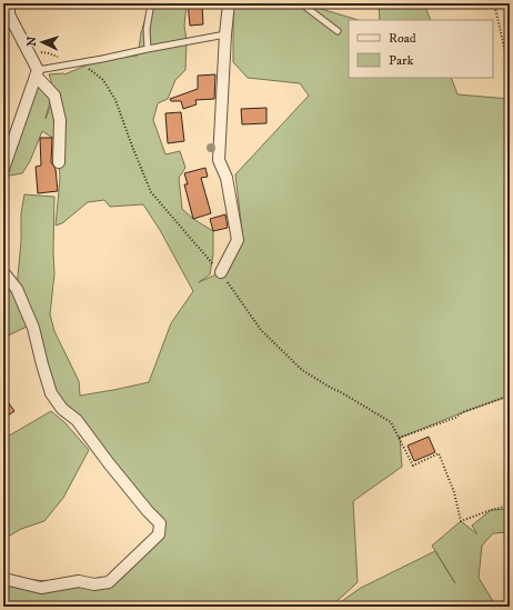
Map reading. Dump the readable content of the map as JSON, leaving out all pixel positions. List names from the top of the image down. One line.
{"legend":["Road","Park"],"north":"left"}
